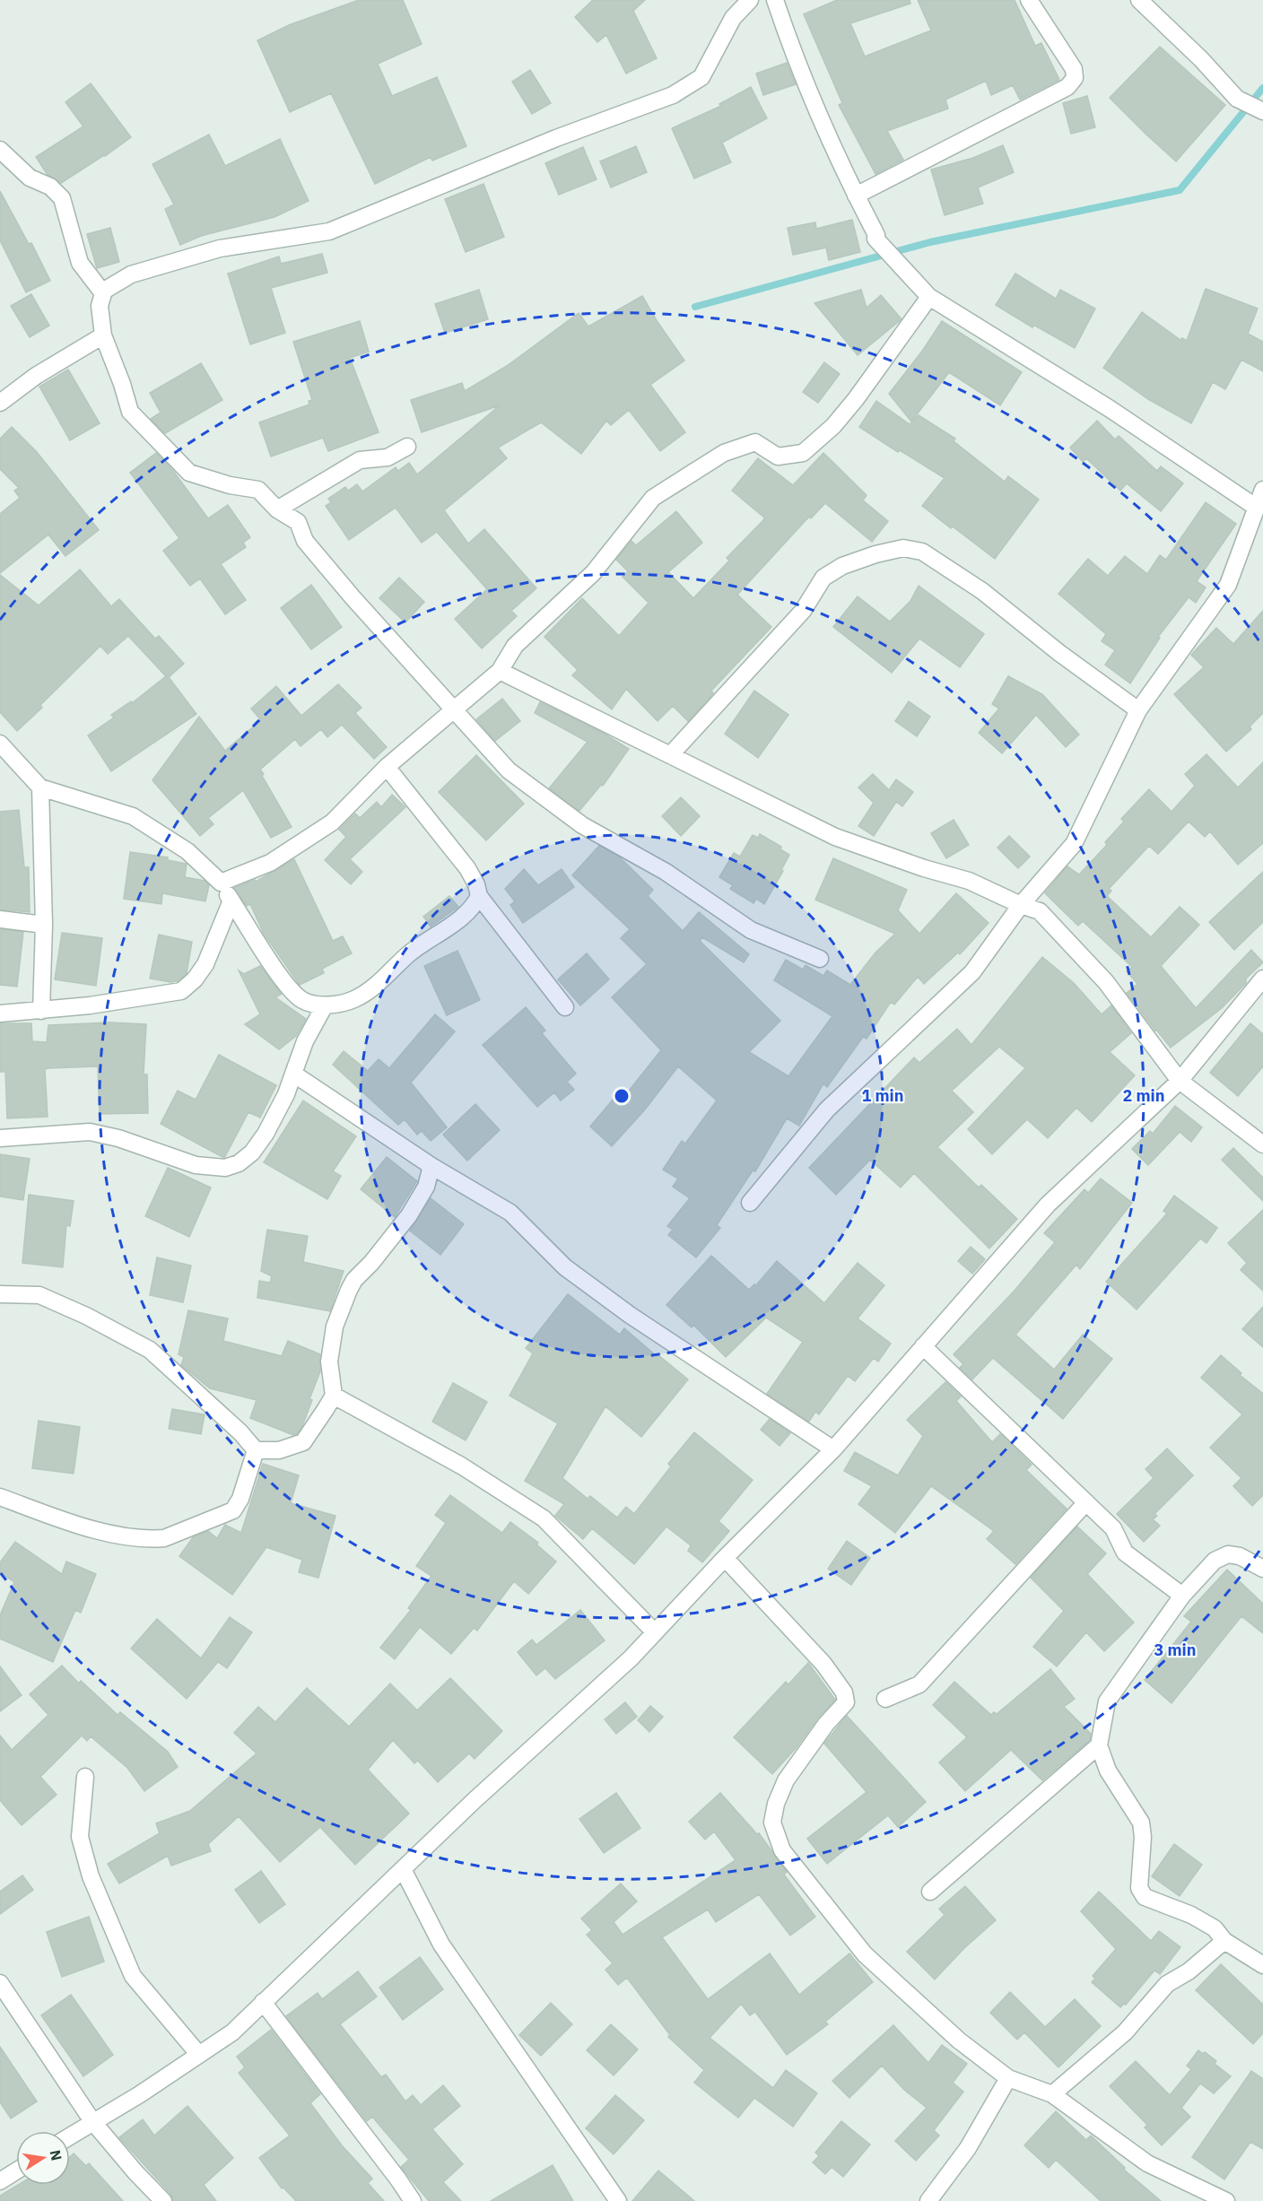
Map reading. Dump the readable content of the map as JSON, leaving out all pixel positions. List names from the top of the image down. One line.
{"north":"right","rings":["1 min","2 min","3 min"]}
